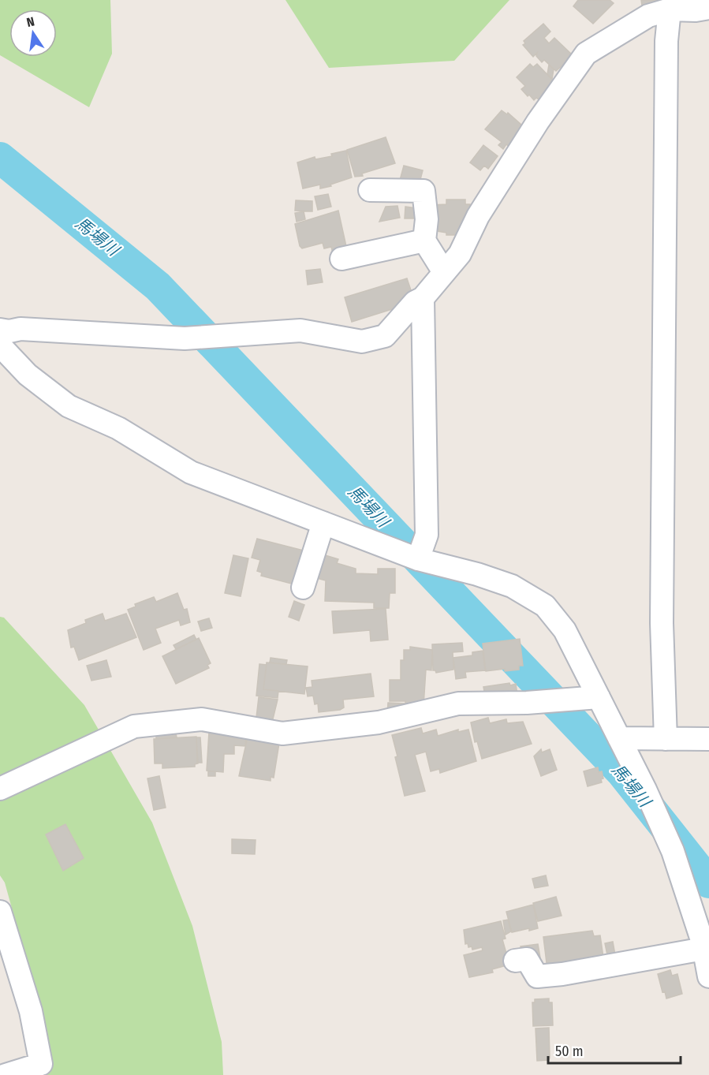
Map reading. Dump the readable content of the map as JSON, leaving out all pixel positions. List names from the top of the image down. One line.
{"water":["馬場川"],"scale_bar":"50 m","north":"top"}
